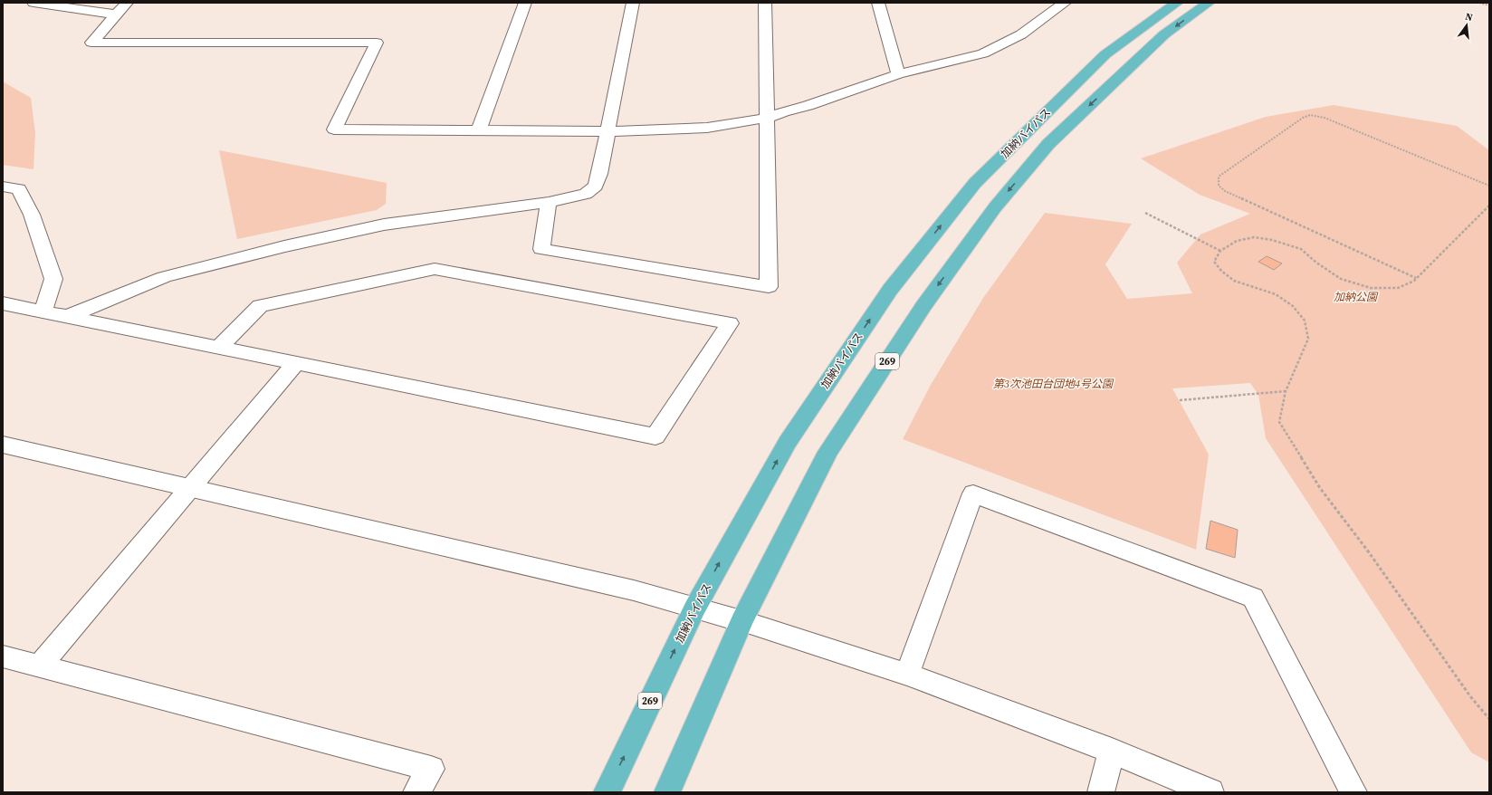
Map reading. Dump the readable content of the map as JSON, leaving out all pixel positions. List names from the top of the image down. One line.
{"streets":{"highway":["加納バイパス","269"]},"parks":["加納公園","第3次池田台団地4号公園"],"north":"top"}
